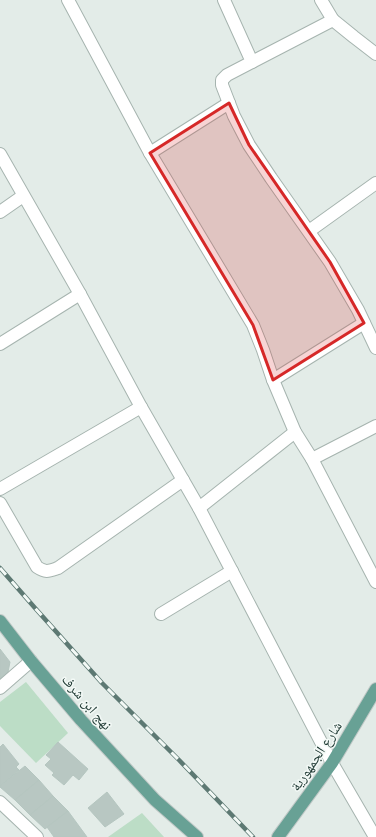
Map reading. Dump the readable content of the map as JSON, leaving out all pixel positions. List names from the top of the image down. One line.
{"streets":{"main road":["نهج ابن شرف","شارع الجمهورية"]}}
